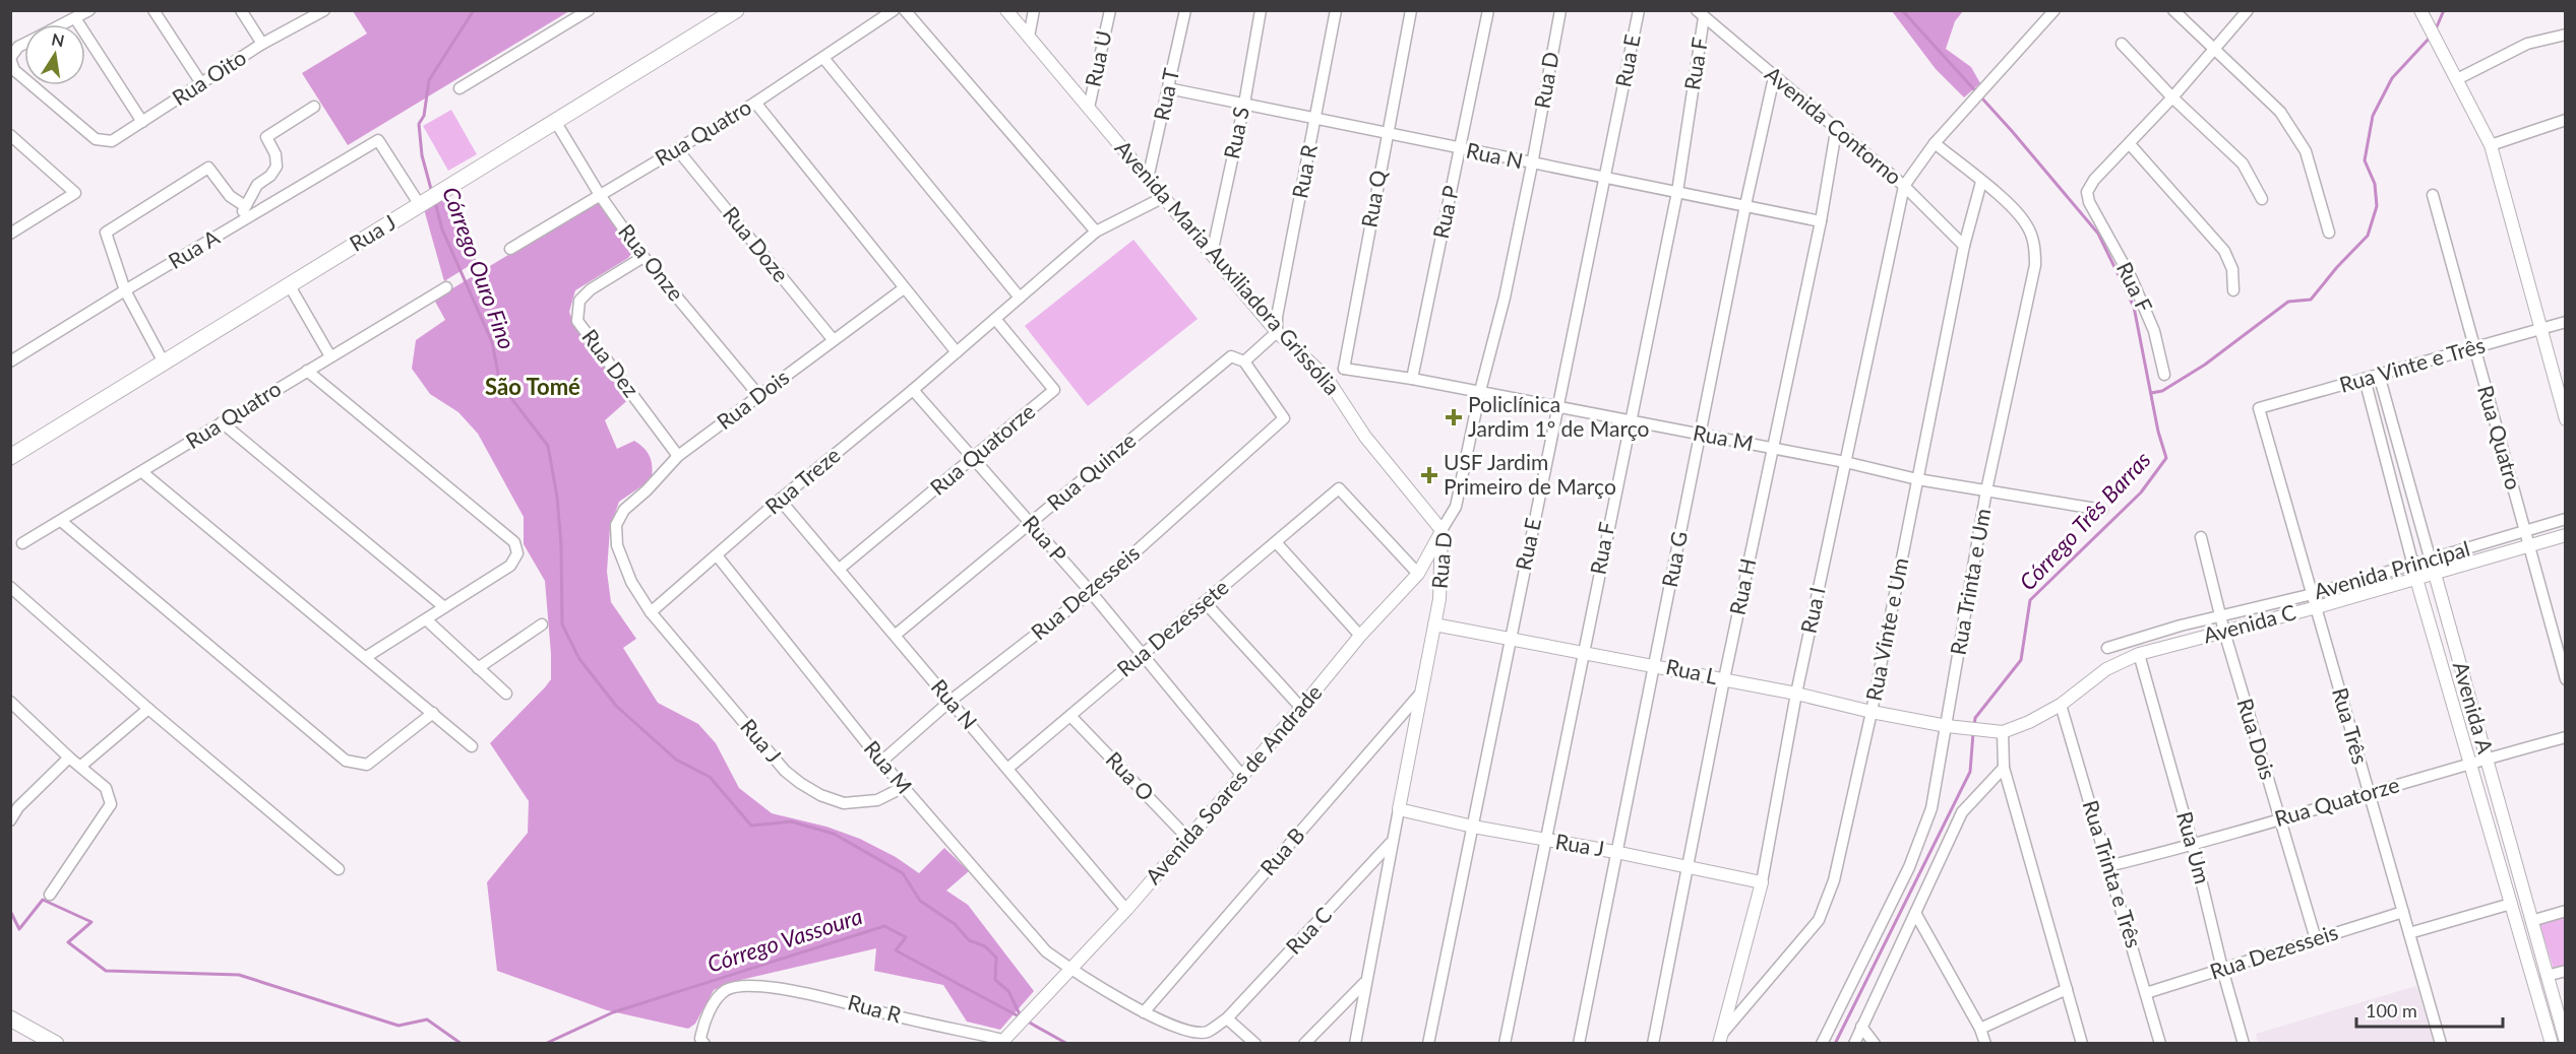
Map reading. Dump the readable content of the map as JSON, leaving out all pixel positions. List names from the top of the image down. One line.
{"streets":{"main road":["Rua J"],"street":["Rua U","Rua E","Rua F","Rua Oito","Rua D","Rua T","Avenida Contorno","Rua Quatro","Rua S","Rua N","Rua R","Rua Q","Rua P","Rua Doze","Rua A","Rua Onze","Avenida Maria Auxiliadora Grissólia","Rua Dez","Rua Vinte e Três","Rua Dois","Rua M","Rua Quatorze","Rua Quinze","Rua Treze","Rua G","Avenida Principal","Rua Trinta e Um","Rua H","Rua Dezesseis","Rua I","Avenida C","Rua Dezessete","Rua Vinte e Um","Rua L","Avenida A","Rua Três","Rua O","Avenida Soares de Andrade","Rua Um","Rua B","Rua Trinta e Três","Rua C"]},"crossings":[["Rua U","Avenida Maria Auxiliadora Grissólia"],["Rua E","Rua N"],["Rua E","Rua J"],["Rua E","Rua M"],["Rua E","Rua L"],["Rua F","Avenida Contorno"],["Rua F","Rua N"],["Rua F","Rua J"],["Rua F","Rua M"],["Rua F","Rua L"],["Rua D","Rua N"],["Rua D","Rua J"],["Rua D","Avenida Maria Auxiliadora Grissólia"],["Rua D","Rua M"],["Rua D","Rua L"],["Rua D","Avenida Soares de Andrade"],["Rua D","Rua B"],["Rua D","Rua C"],["Rua T","Rua N"],["Rua T","Avenida Maria Auxiliadora Grissólia"],["Avenida Contorno","Rua G"],["Avenida Contorno","Rua H"],["Avenida Contorno","Rua I"],["Avenida Contorno","Rua Vinte e Um"],["Rua Quatro","Rua Doze"],["Rua Quatro","Rua Onze"],["Rua Quatro","Rua Vinte e Três"],["Rua Quatro","Avenida Principal"],["Rua Quatro","Avenida C"],["Rua S","Rua N"],["Rua S","Avenida Maria Auxiliadora Grissólia"],["Rua N","Rua R"],["Rua N","Rua Q"],["Rua N","Rua P"],["Rua N","Rua Quatorze"],["Rua N","Rua Quinze"],["Rua N","Rua Treze"],["Rua N","Rua G"],["Rua N","Rua H"],["Rua N","Rua Dezesseis"],["Rua N","Rua Dezessete"],["Rua N","Avenida Soares de Andrade"],["Rua R","Avenida Maria Auxiliadora Grissólia"],["Rua R","Avenida Soares de Andrade"],["Rua Q","Rua M"],["Rua P","Rua M"],["Rua P","Rua Quatorze"],["Rua P","Rua Quinze"],["Rua P","Rua Treze"],["Rua P","Rua Dezesseis"],["Rua P","Rua Dezessete"],["Rua P","Avenida Soares de Andrade"],["Rua J","Rua A"],["Rua J","Rua Onze"],["Rua J","Rua Dois"],["Rua J","Rua M"],["Rua J","Rua Treze"],["Rua J","Rua G"],["Rua J","Rua H"],["Rua J","Rua I"],["Rua Doze","Rua Dois"],["Rua Onze","Rua Dez"],["Rua Onze","Rua Dois"],["Avenida Maria Auxiliadora Grissólia","Rua Treze"],["Avenida Maria Auxiliadora Grissólia","Avenida Soares de Andrade"],["Rua Dez","Rua Dois"],["Rua Vinte e Três","Avenida A"],["Rua Vinte e Três","Rua Três"],["Rua Dois","Rua Quatorze"],["Rua Dois","Avenida Principal"],["Rua Dois","Rua Dezesseis"],["Rua Dois","Avenida C"],["Rua M","Rua Treze"],["Rua M","Rua G"],["Rua M","Rua Trinta e Um"],["Rua M","Rua H"],["Rua M","Rua Dezesseis"],["Rua M","Rua I"],["Rua M","Rua Vinte e Um"],["Rua M","Avenida Soares de Andrade"],["Rua Quatorze","Rua Treze"],["Rua Quatorze","Avenida A"],["Rua Quatorze","Rua Três"],["Rua Quatorze","Rua Um"],["Rua Quatorze","Rua Trinta e Três"],["Rua Quinze","Rua Dezesseis"],["Rua G","Rua L"],["Avenida Principal","Avenida A"],["Avenida Principal","Rua Três"],["Rua Trinta e Um","Avenida C"],["Rua Trinta e Um","Rua Vinte e Um"],["Rua Trinta e Um","Rua L"],["Rua H","Rua L"],["Rua Dezesseis","Rua Três"],["Rua Dezesseis","Rua Um"],["Rua Dezesseis","Rua Trinta e Três"],["Rua I","Rua Vinte e Um"],["Rua I","Rua L"],["Avenida C","Rua L"],["Avenida C","Avenida A"],["Avenida C","Rua Três"],["Avenida C","Rua Um"],["Avenida C","Rua Trinta e Três"],["Rua Dezessete","Rua O"],["Rua Dezessete","Avenida Soares de Andrade"],["Rua Vinte e Um","Rua L"],["Rua O","Avenida Soares de Andrade"]],"districts":["São Tomé"],"water":["Córrego Ouro Fino","Córrego Três Barras","Córrego Vassoura"],"places":{"health":["Policlínica Jardim 1º de Março","USF Jardim Primeiro de Março"]},"scale_bar":"100 m","north":"top"}
